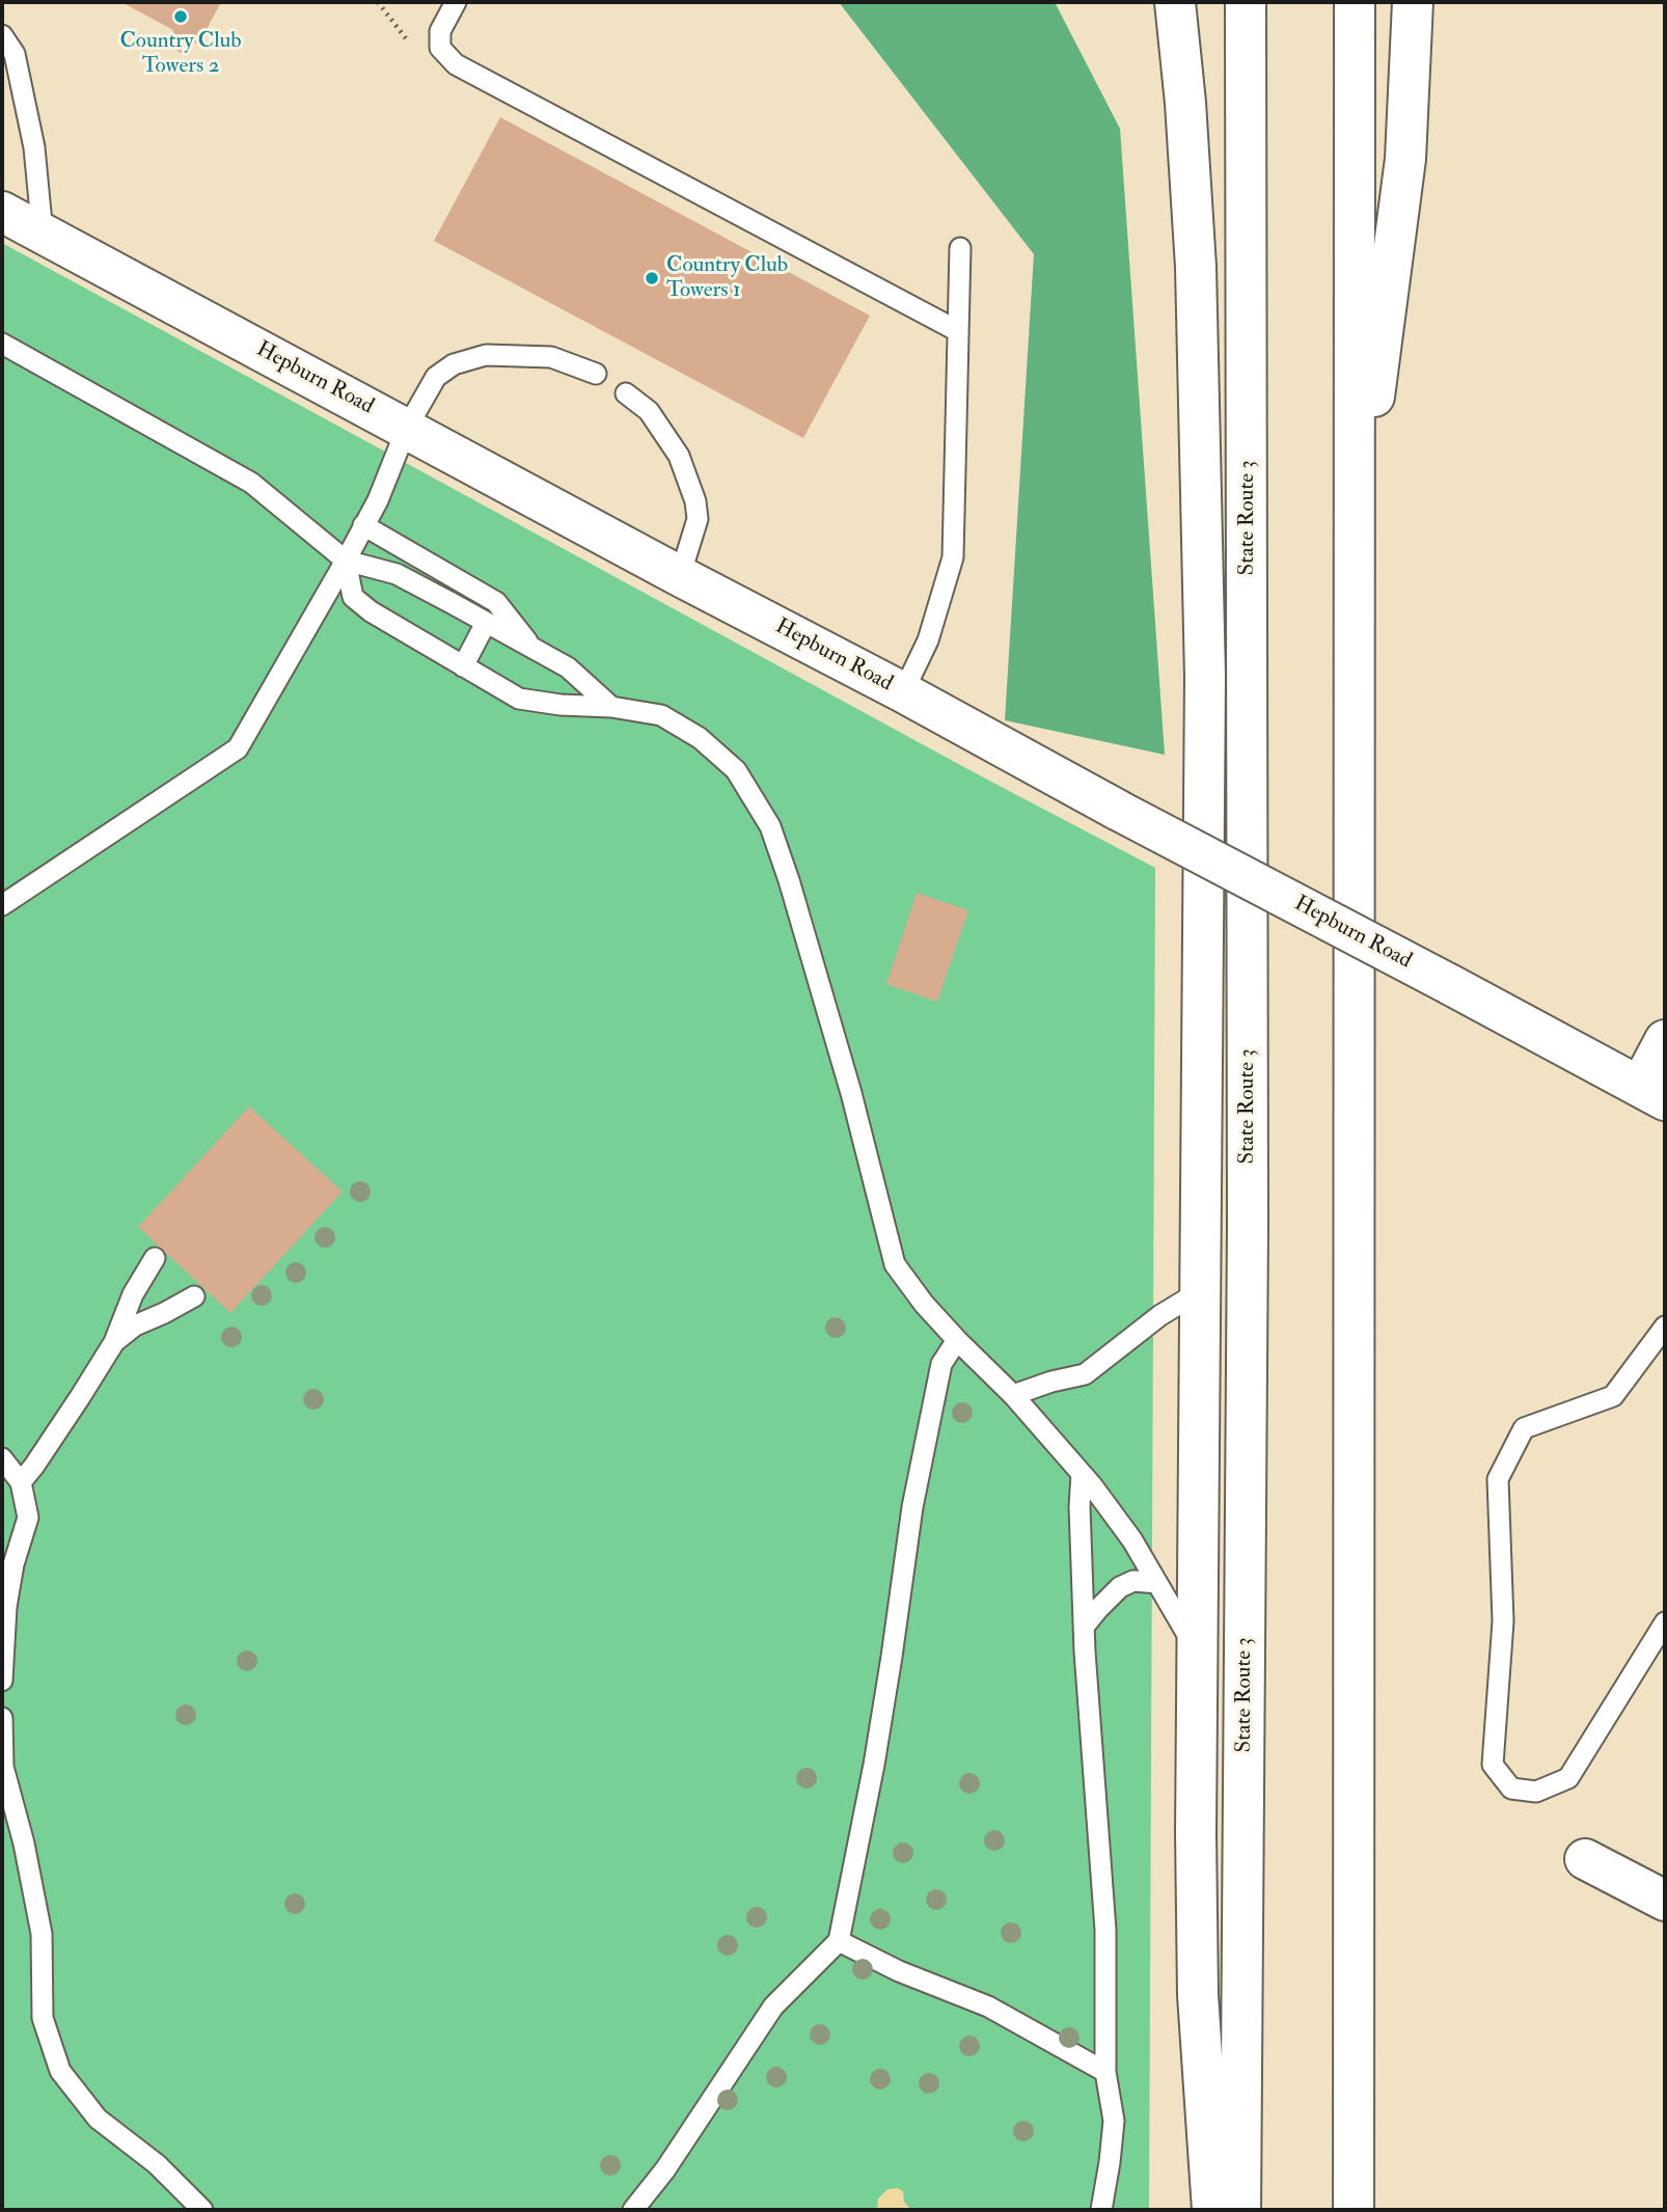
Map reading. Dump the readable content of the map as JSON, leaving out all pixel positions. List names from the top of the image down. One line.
{"streets":{"main road":["Hepburn Road","State Route 3"]},"places":["Country Club Towers 2","Country Club Towers 1"]}
